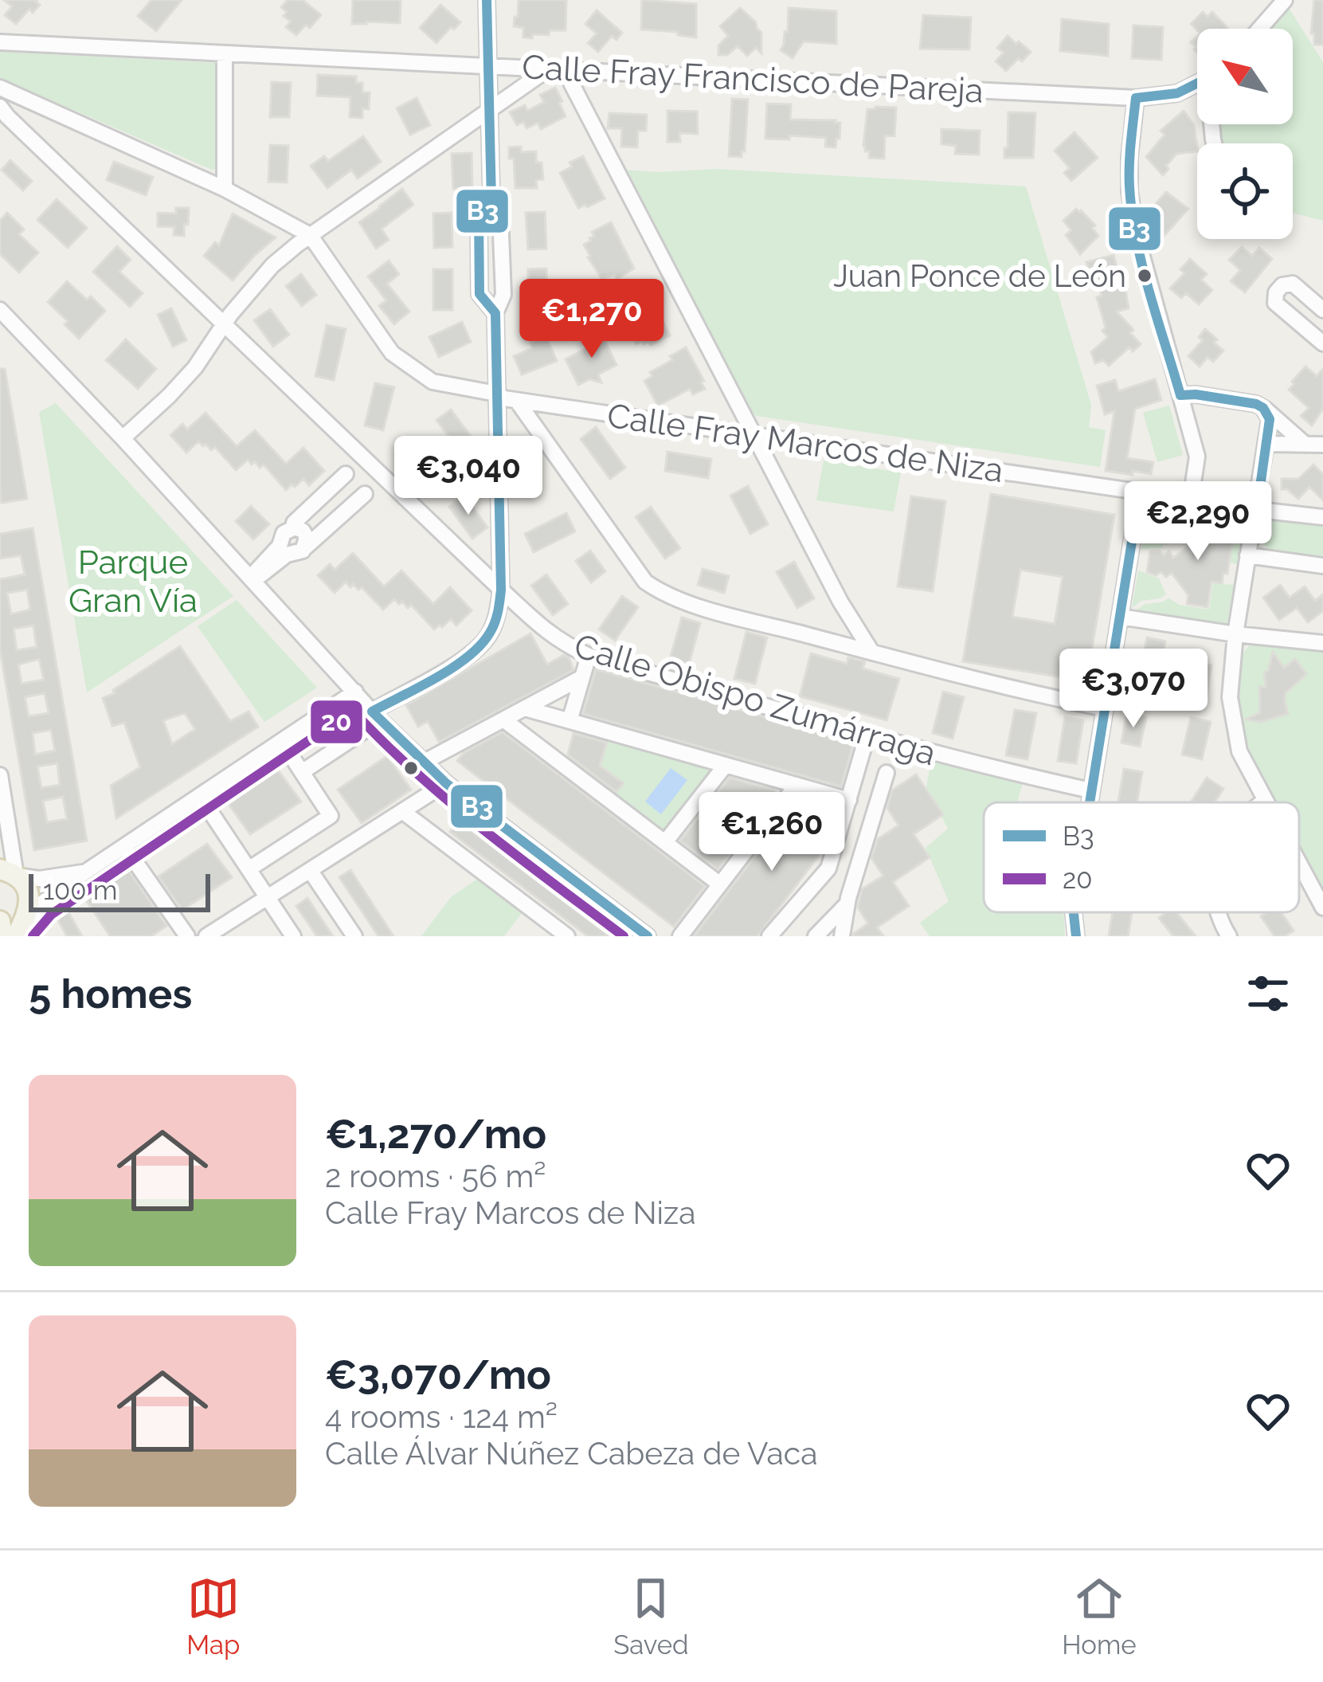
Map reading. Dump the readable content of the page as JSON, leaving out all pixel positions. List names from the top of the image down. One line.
{"streets":{"street":["Calle Fray Francisco de Pareja","Calle Fray Marcos de Niza","Calle Obispo Zumárraga"]},"parks":["Parque Gran Vía"],"places":["Juan Ponce de León"],"lines":["transit line B3","transit line 20"],"legend":["B3","20"],"scale_bar":"100 m","north":"top left","page":{"price":["€1,270","€3,040","€2,290","€3,070","€1,260"],"scale":"100 m","heading":"5 homes","list":[{"name":"€1,270/mo","note":"2 rooms · 56 m² · Calle Fray Marcos de Niza"},{"name":"€3,070/mo","note":"4 rooms · 124 m² · Calle Álvar Núñez Cabeza de Vaca"}],"tabs":["Map","Saved","Home"]}}
